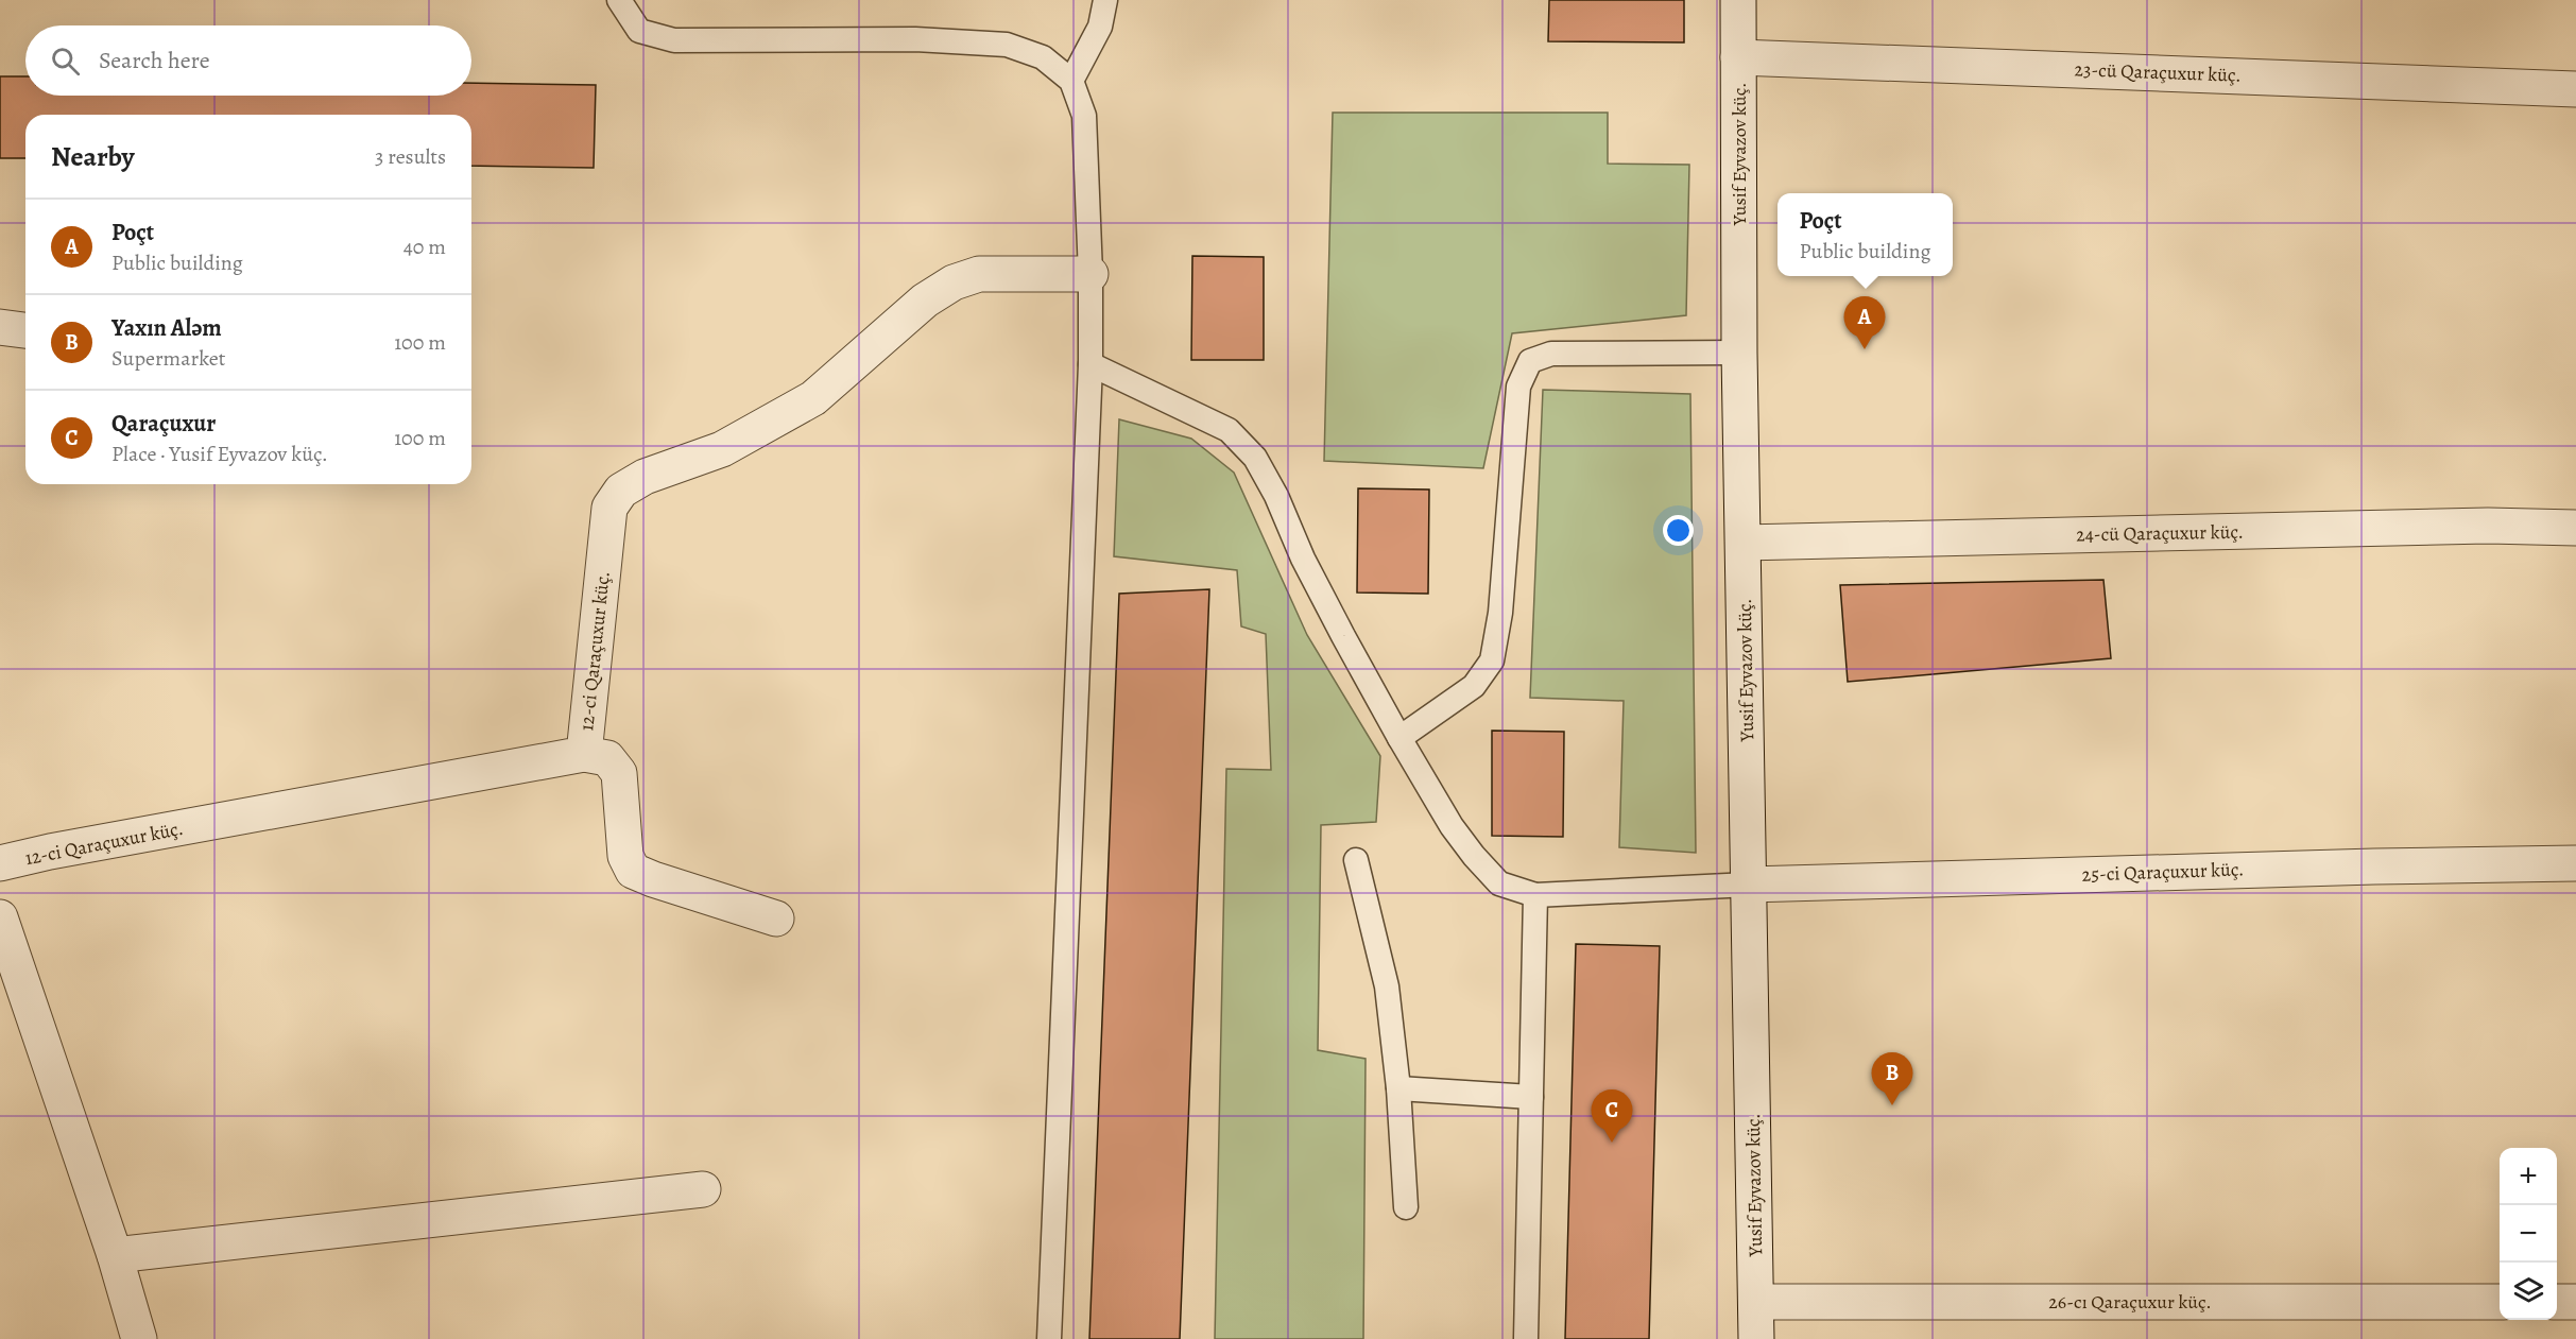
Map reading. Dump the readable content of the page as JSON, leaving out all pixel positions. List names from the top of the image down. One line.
{"streets":{"street":["23-cü Qaraçuxur küç.","Yusif Eyvazov küç.","24-cü Qaraçuxur küç.","12-ci Qaraçuxur küç.","25-ci Qaraçuxur küç.","26-cı Qaraçuxur küç."]},"crossings":[["23-cü Qaraçuxur küç.","Yusif Eyvazov küç."],["Yusif Eyvazov küç.","24-cü Qaraçuxur küç."],["Yusif Eyvazov küç.","25-ci Qaraçuxur küç."],["Yusif Eyvazov küç.","26-cı Qaraçuxur küç."]],"page":{"search":"Search here","heading":["Nearby","3 results"],"popup":["Poçt","Public building"],"list":[{"mark":"A","name":"Poçt","note":"Public building","value":"40 m"},{"mark":"B","name":"Yaxın Aləm","note":"Supermarket","value":"100 m"},{"mark":"C","name":"Qaraçuxur","note":"Place · Yusif Eyvazov küç.","value":"100 m"}],"pins":["A","B","C"],"map_buttons":["+","−"]}}
